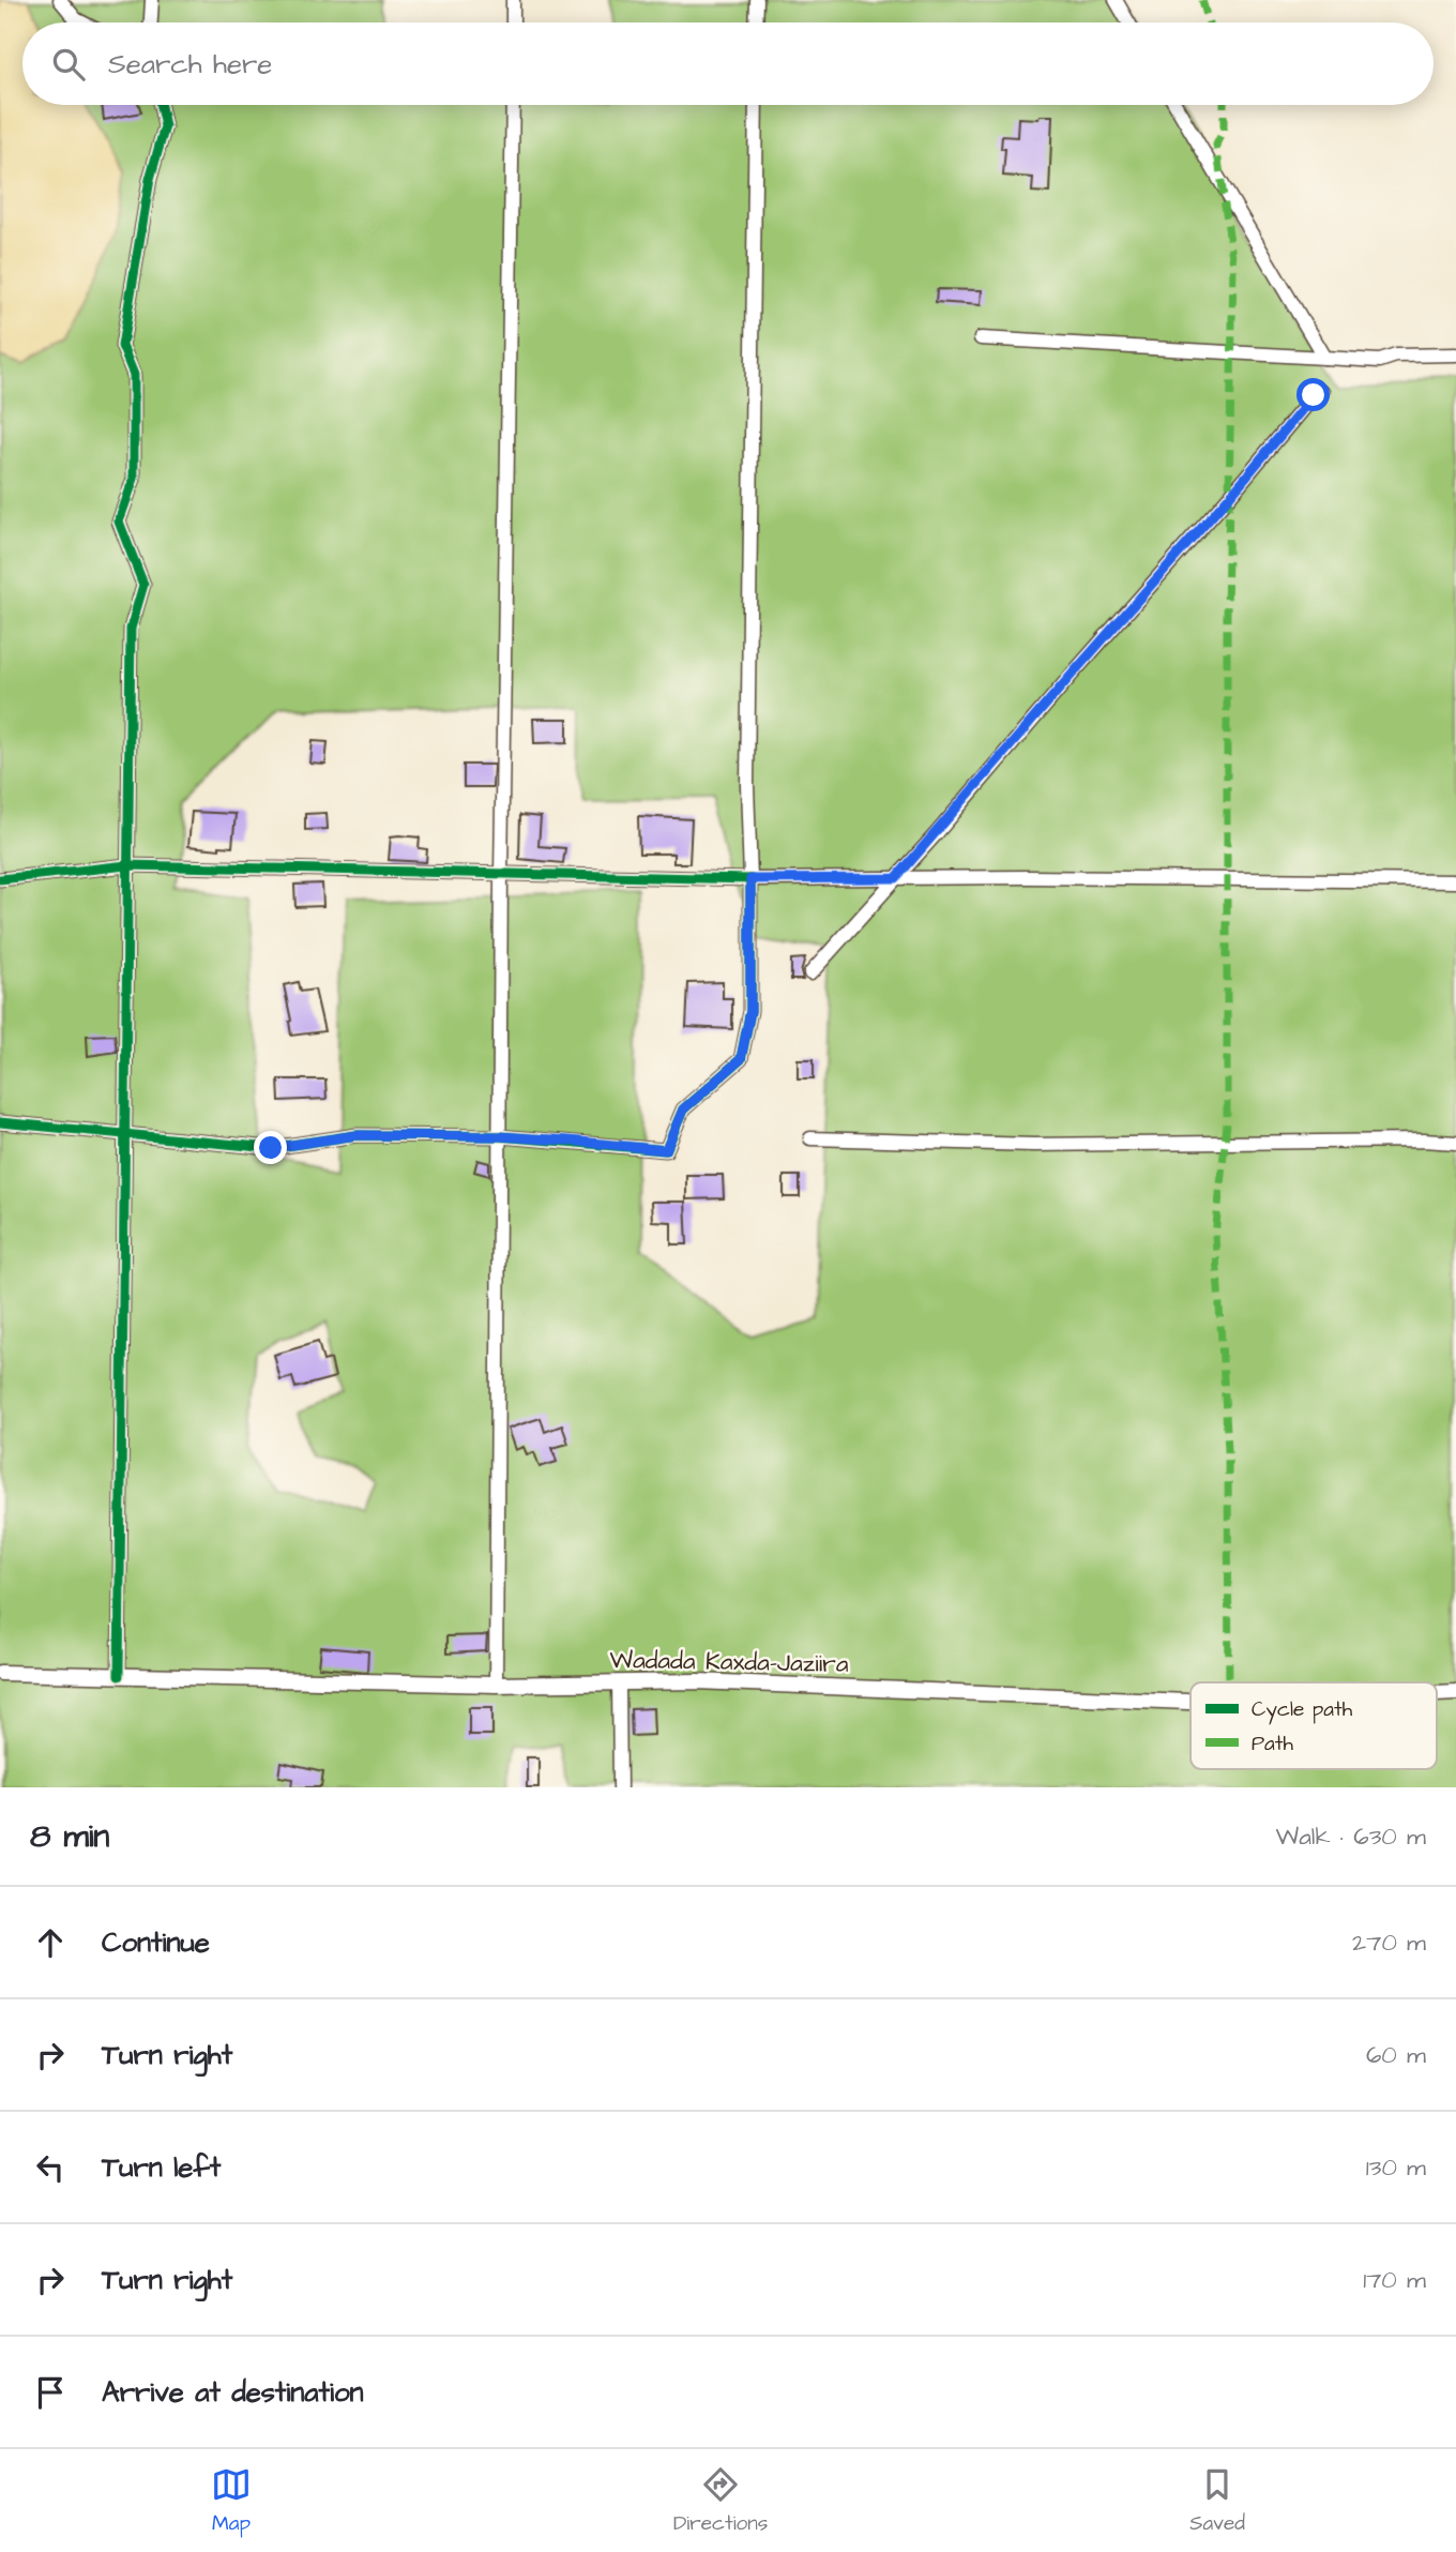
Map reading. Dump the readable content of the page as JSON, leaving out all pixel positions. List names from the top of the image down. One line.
{"streets":{"street":["Wadada Kaxda-Jaziira"]},"legend":["Cycle path","Path"],"page":{"search":"Search here","heading":["8 min","Walk · 630 m"],"list":[["Continue","270 m"],["Turn right","60 m"],["Turn left","130 m"],["Turn right","170 m"],"Arrive at destination"],"nav":["Map","Directions","Saved"]}}
